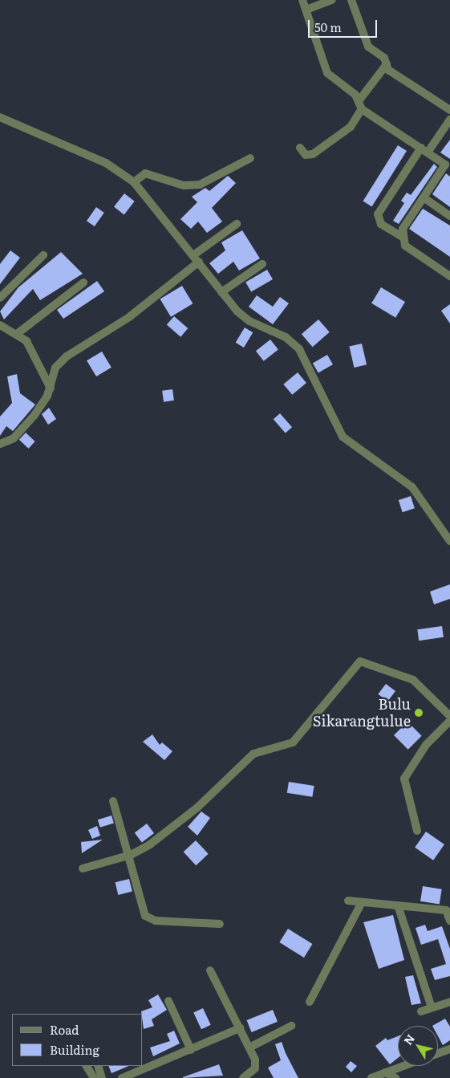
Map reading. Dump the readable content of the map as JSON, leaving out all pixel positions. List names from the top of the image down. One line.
{"places":["Bulu Sikarangtulue"],"legend":["Road","Building"],"scale_bar":"50 m","north":"top left"}
